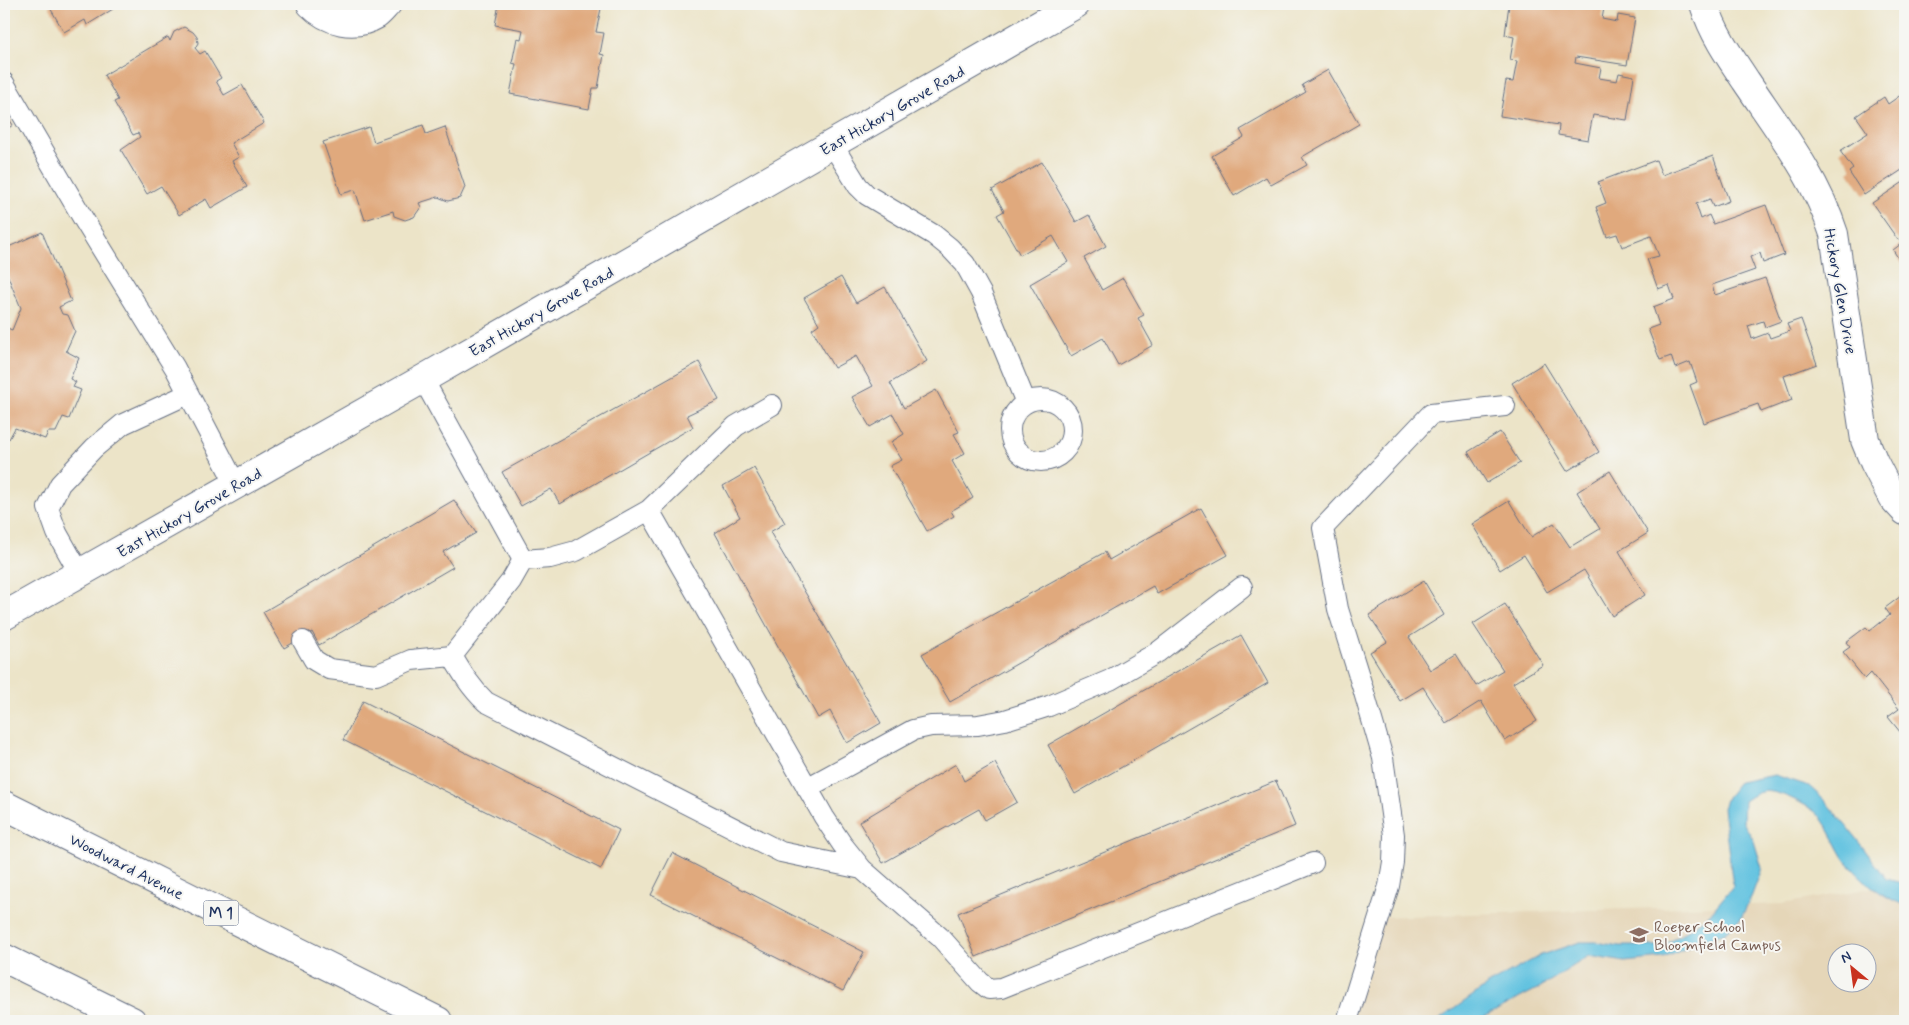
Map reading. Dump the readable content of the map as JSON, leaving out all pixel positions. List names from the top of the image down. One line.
{"streets":{"street":["East Hickory Grove Road","Hickory Glen Drive","Woodward Avenue","M 1"]},"places":{"school or university":["Roeper School Bloomfield Campus"]},"north":"top left"}
